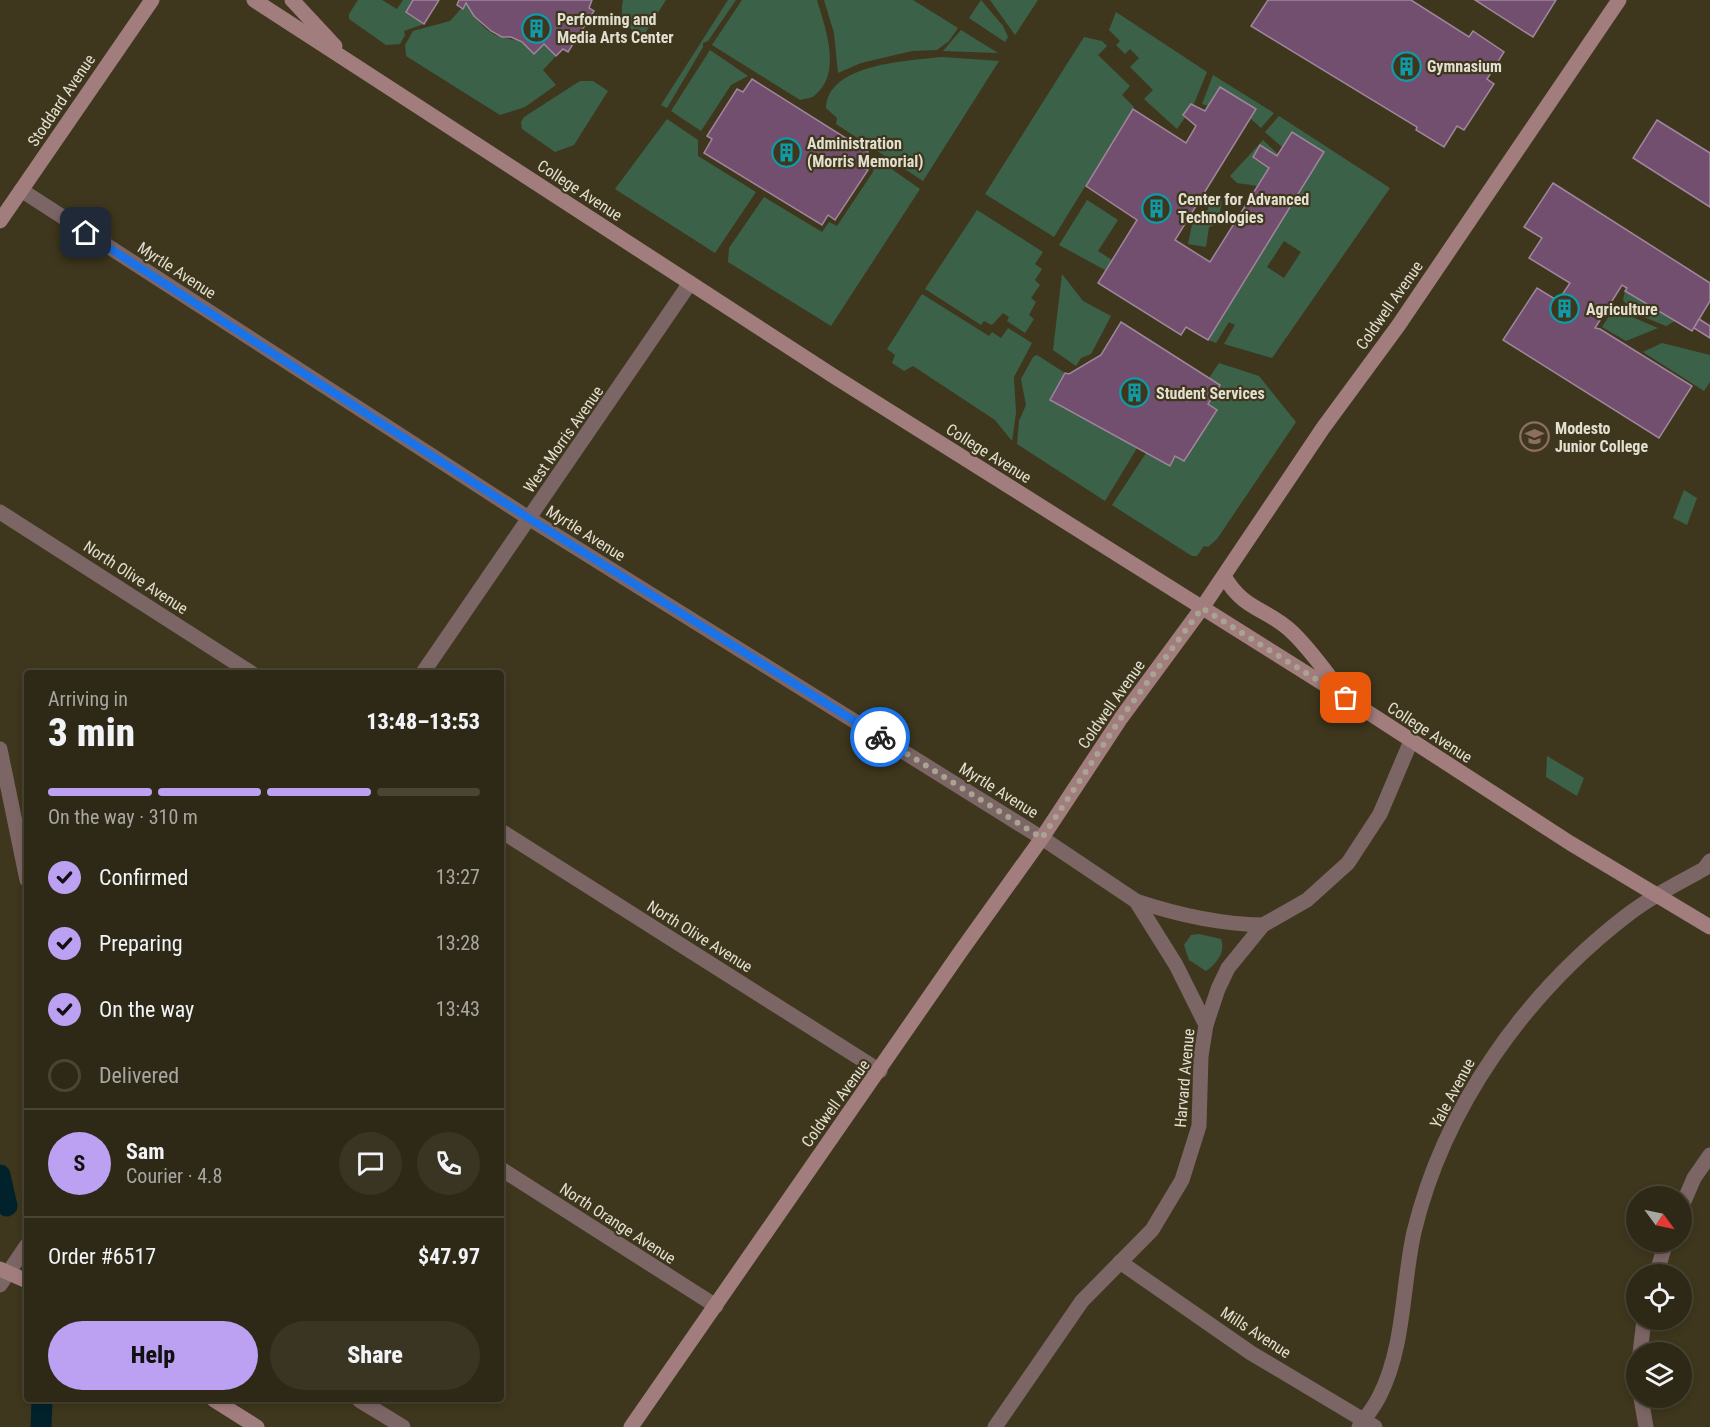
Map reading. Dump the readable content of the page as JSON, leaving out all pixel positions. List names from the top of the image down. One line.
{"streets":{"street":["Stoddard Avenue","College Avenue","Myrtle Avenue","Coldwell Avenue","West Morris Avenue","North Olive Avenue","Harvard Avenue","Yale Avenue","North Orange Avenue","Mills Avenue"]},"crossings":[["Stoddard Avenue","Myrtle Avenue"],["College Avenue","Coldwell Avenue"],["College Avenue","West Morris Avenue"],["College Avenue","Harvard Avenue"],["College Avenue","Yale Avenue"],["Myrtle Avenue","Coldwell Avenue"],["Myrtle Avenue","West Morris Avenue"],["Myrtle Avenue","Harvard Avenue"],["Coldwell Avenue","North Olive Avenue"],["Coldwell Avenue","North Orange Avenue"],["Harvard Avenue","Mills Avenue"],["Yale Avenue","Mills Avenue"]],"places":{"building":["Performing and Media Arts Center","Gymnasium","Administration (Morris Memorial)","Center for Advanced Technologies","Agriculture","Student Services"],"school or university":["Modesto Junior College"]},"north":"bottom right","page":{"heading":["3 min","Arriving in","13:48–13:53"],"panel":["Sam","Courier · 4.8","Order #6517","$47.97"],"bar":"On the way · 310 m","list":[["Confirmed","13:27"],["Preparing","13:28"],["On the way","13:43"],"Delivered"],"round":"S","buttons":["Help","Share"]}}
